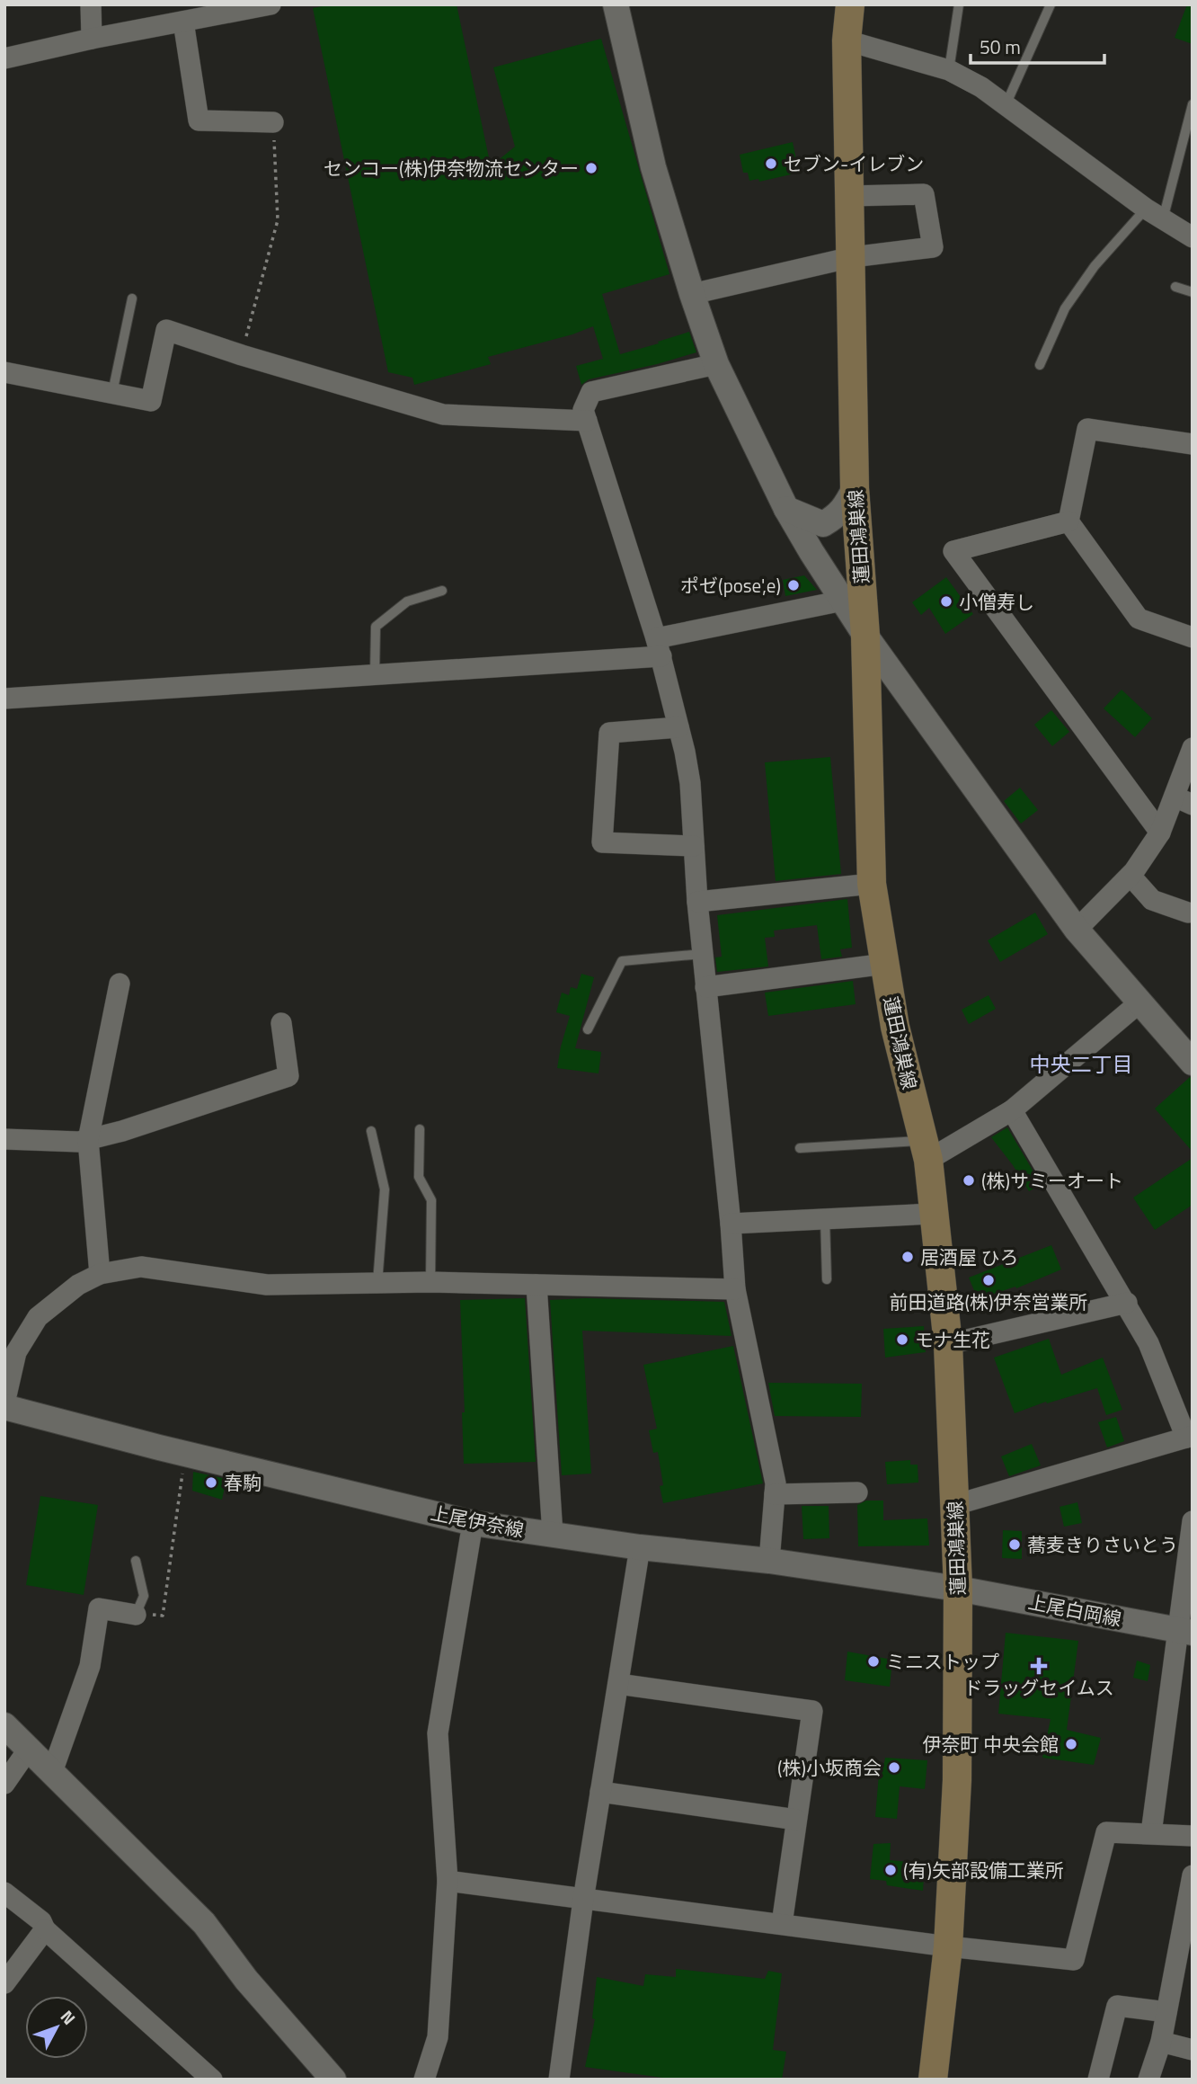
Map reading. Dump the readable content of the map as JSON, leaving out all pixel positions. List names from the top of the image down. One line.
{"streets":{"main road":["蓮田鴻巣線"],"street":["上尾伊奈線","上尾白岡線"]},"crossings":[["蓮田鴻巣線","上尾伊奈線"],["蓮田鴻巣線","上尾白岡線"],["上尾伊奈線","上尾白岡線"]],"districts":["中央二丁目"],"places":{"other":["セブン-イレブン","センコー(株)伊奈物流センター","ポゼ(pose',e)","小僧寿し","(株)サミーオート","居酒屋 ひろ","前田道路(株)伊奈営業所","モナ生花","春駒","蕎麦きりさいとう","ミニストップ","伊奈町 中央会館","(株)小坂商会","(有)矢部設備工業所"],"health":["ドラッグセイムス"]},"scale_bar":"50 m","north":"top right"}
